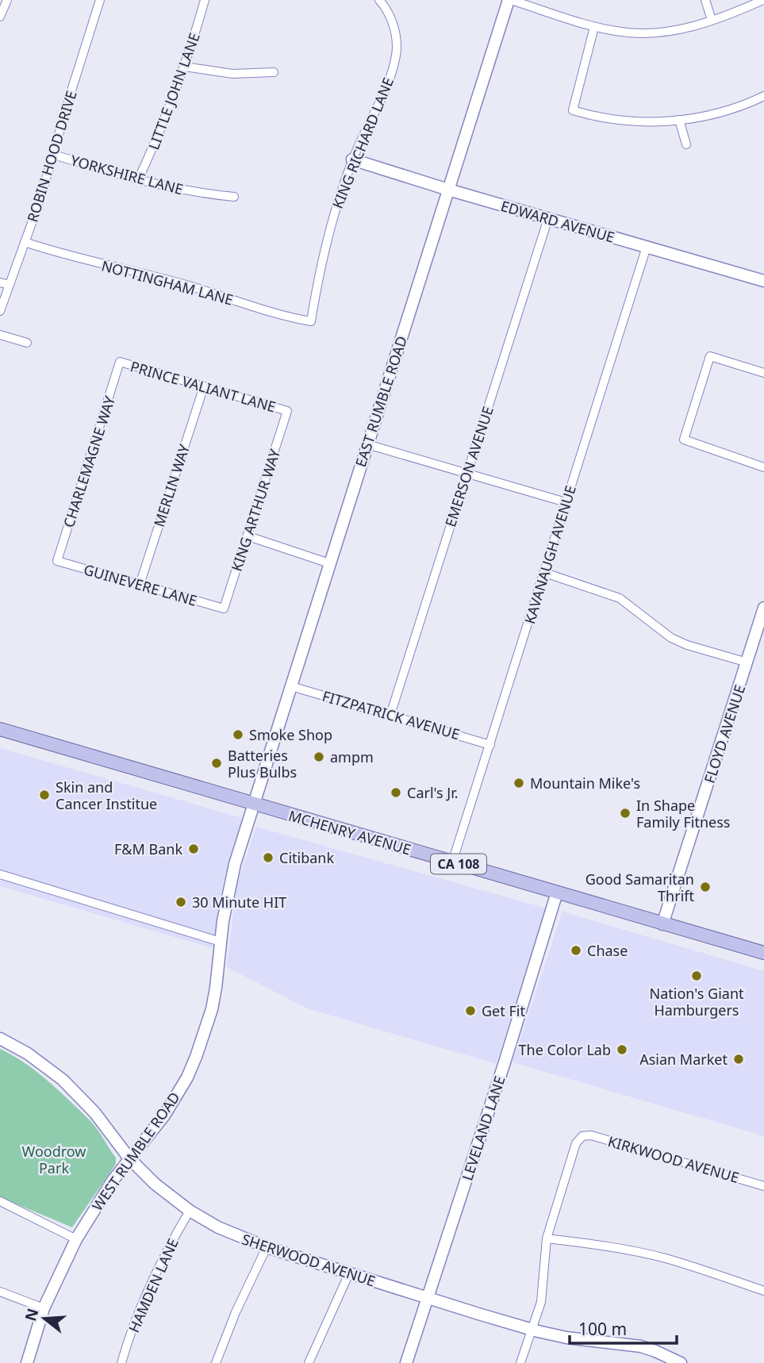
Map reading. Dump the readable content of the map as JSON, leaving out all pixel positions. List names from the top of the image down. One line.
{"streets":{"main road":["MCHENRY AVENUE","CA 108"],"street":["LITTLE JOHN LANE","KING RICHARD LANE","ROBIN HOOD DRIVE","YORKSHIRE LANE","EDWARD AVENUE","NOTTINGHAM LANE","PRINCE VALIANT LANE","EAST RUMBLE ROAD","CHARLEMAGNE WAY","EMERSON AVENUE","MERLIN WAY","KING ARTHUR WAY","KAVANAUGH AVENUE","GUINEVERE LANE","FITZPATRICK AVENUE","FLOYD AVENUE","LEVELAND LANE","WEST RUMBLE ROAD","KIRKWOOD AVENUE","SHERWOOD AVENUE","HAMDEN LANE"]},"crossings":[["LITTLE JOHN LANE","YORKSHIRE LANE"],["KING RICHARD LANE","EDWARD AVENUE"],["KING RICHARD LANE","NOTTINGHAM LANE"],["ROBIN HOOD DRIVE","YORKSHIRE LANE"],["ROBIN HOOD DRIVE","NOTTINGHAM LANE"],["EDWARD AVENUE","EAST RUMBLE ROAD"],["EDWARD AVENUE","EMERSON AVENUE"],["EDWARD AVENUE","KAVANAUGH AVENUE"],["PRINCE VALIANT LANE","CHARLEMAGNE WAY"],["PRINCE VALIANT LANE","MERLIN WAY"],["PRINCE VALIANT LANE","KING ARTHUR WAY"],["EAST RUMBLE ROAD","FITZPATRICK AVENUE"],["EAST RUMBLE ROAD","MCHENRY AVENUE"],["EAST RUMBLE ROAD","WEST RUMBLE ROAD"],["CHARLEMAGNE WAY","GUINEVERE LANE"],["EMERSON AVENUE","FITZPATRICK AVENUE"],["MERLIN WAY","GUINEVERE LANE"],["KING ARTHUR WAY","GUINEVERE LANE"],["KAVANAUGH AVENUE","FITZPATRICK AVENUE"],["KAVANAUGH AVENUE","MCHENRY AVENUE"],["FLOYD AVENUE","MCHENRY AVENUE"],["MCHENRY AVENUE","LEVELAND LANE"],["MCHENRY AVENUE","WEST RUMBLE ROAD"],["LEVELAND LANE","SHERWOOD AVENUE"],["WEST RUMBLE ROAD","SHERWOOD AVENUE"],["SHERWOOD AVENUE","HAMDEN LANE"]],"parks":["Woodrow Park"],"places":["Smoke Shop","ampm","Batteries Plus Bulbs","Mountain Mike's","Carl's Jr.","Skin and Cancer Institue","In Shape Family Fitness","F&M Bank","Citibank","Good Samaritan Thrift","30 Minute HIT","Chase","Nation's Giant Hamburgers","Get Fit","The Color Lab","Asian Market"],"scale_bar":"100 m","north":"left"}
